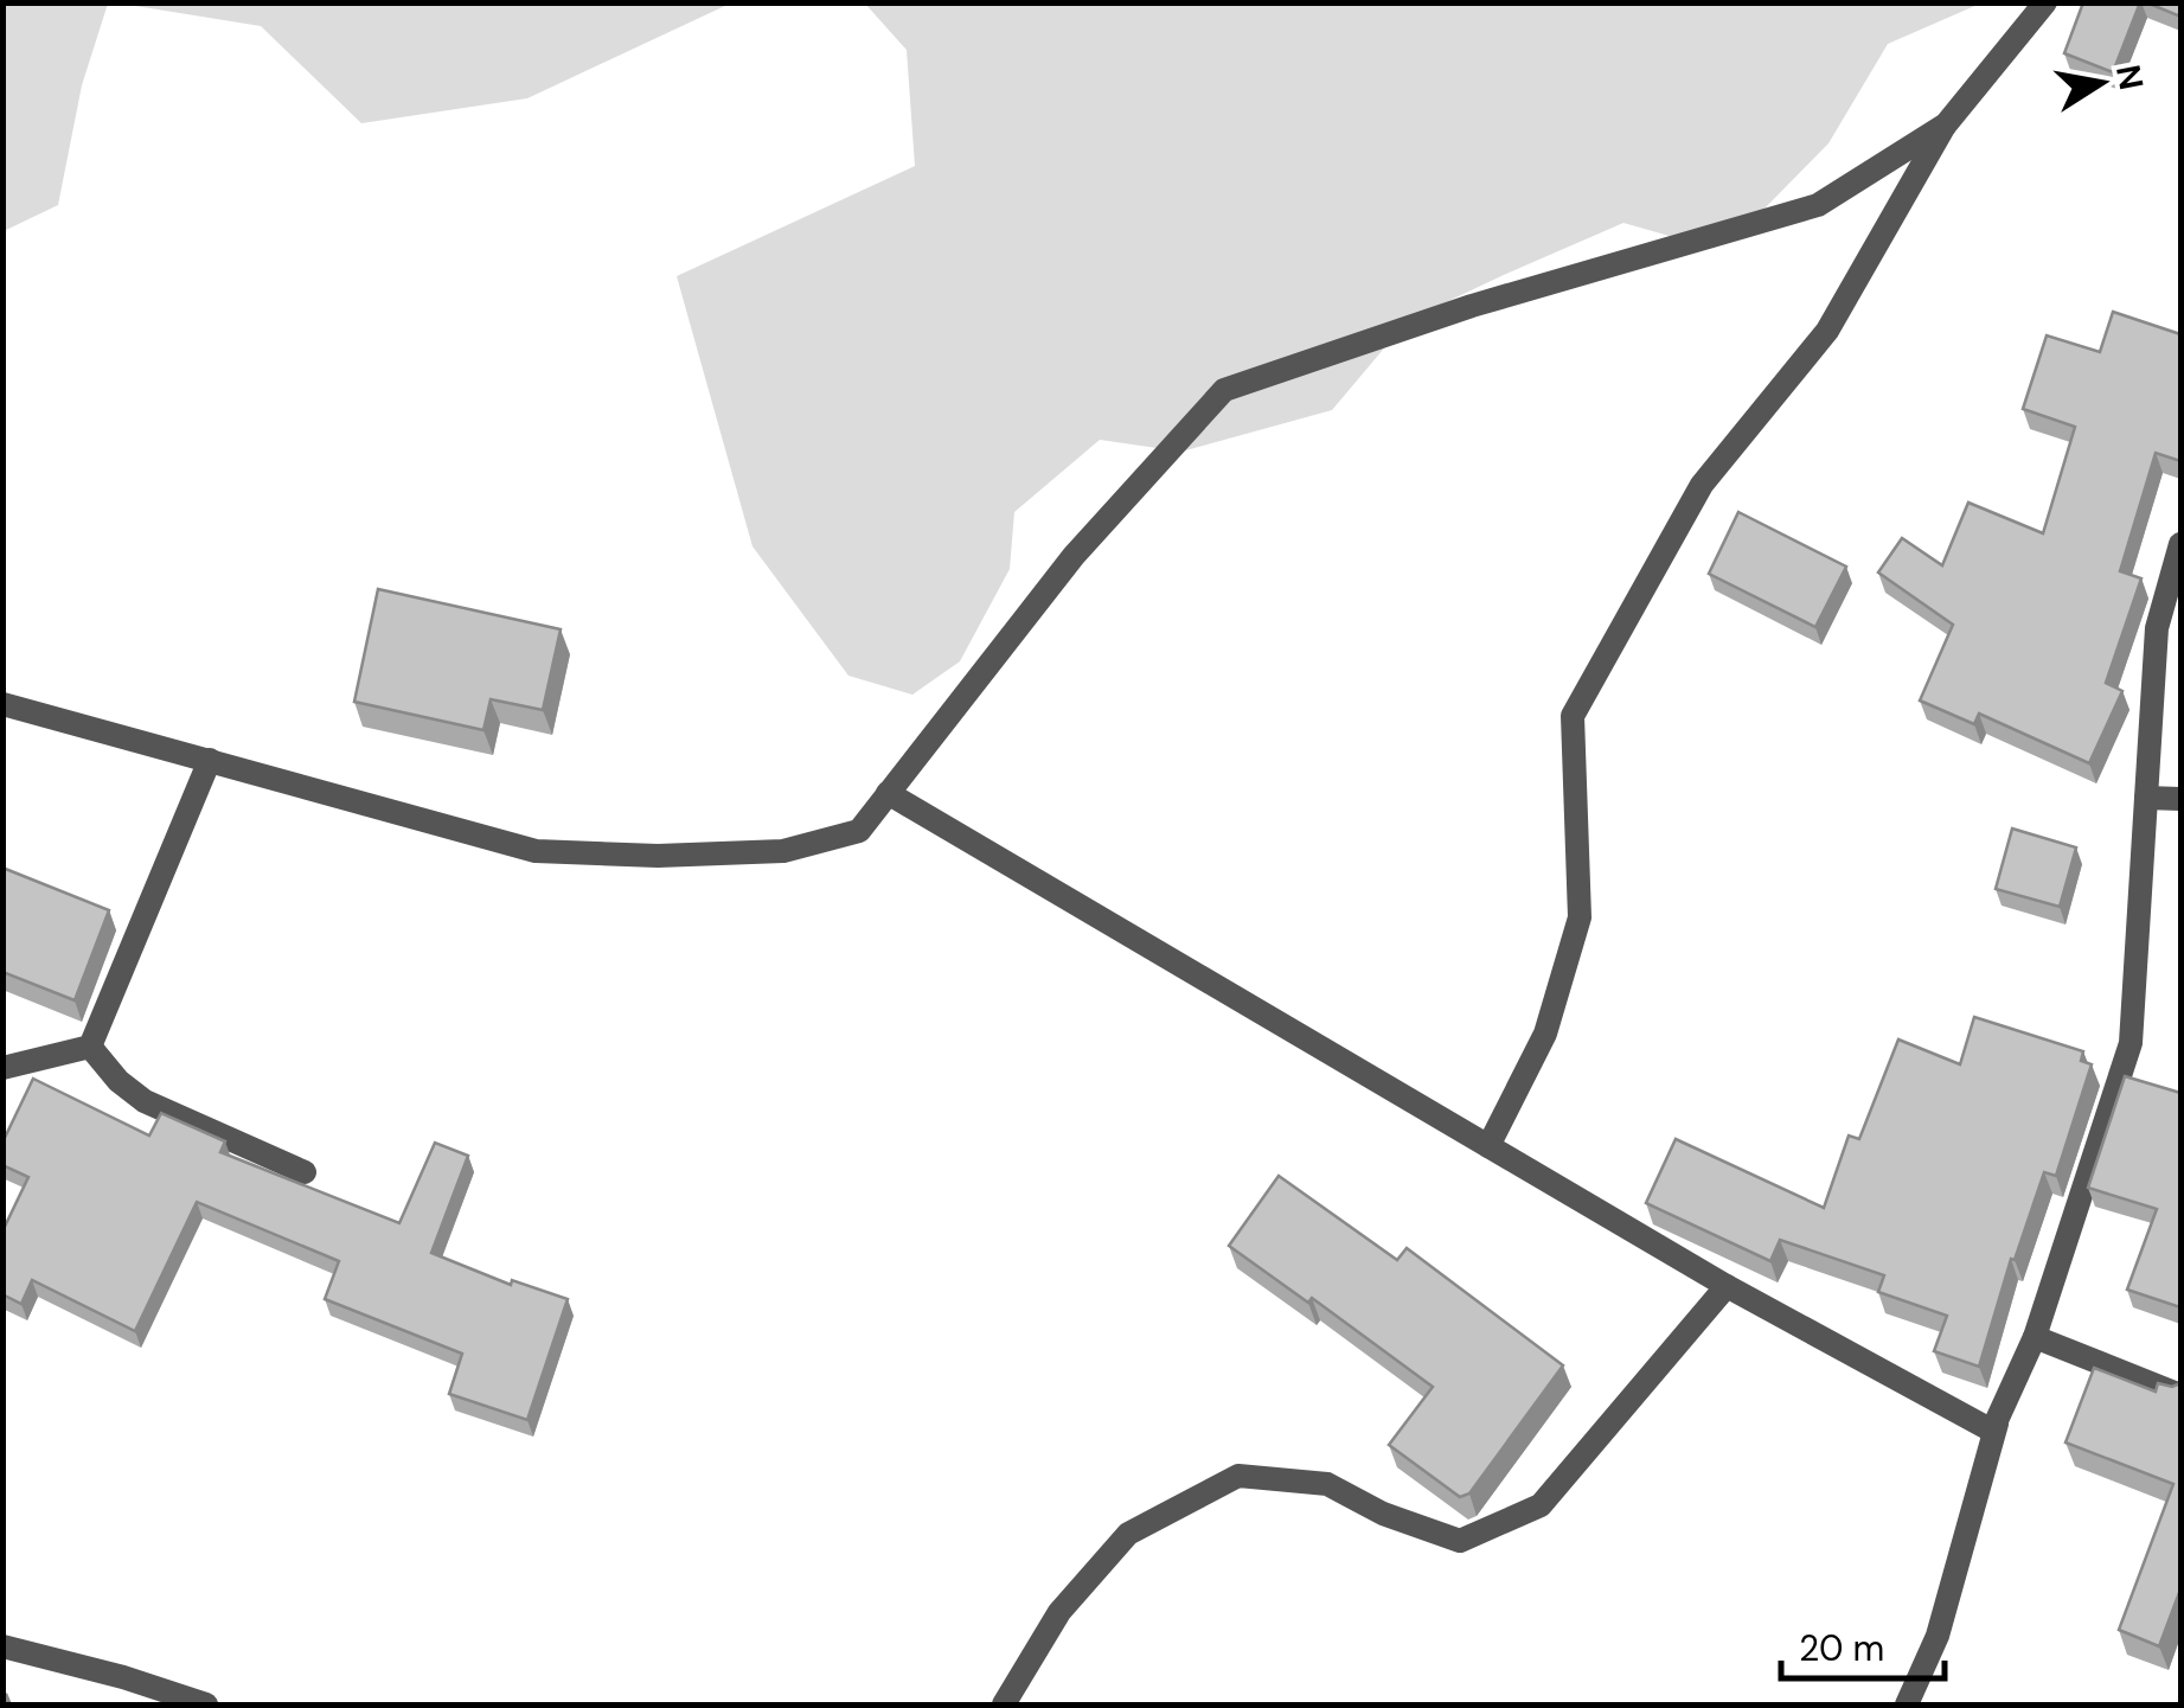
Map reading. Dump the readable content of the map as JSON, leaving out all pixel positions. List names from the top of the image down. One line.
{"scale_bar":"20 m","north":"right"}
